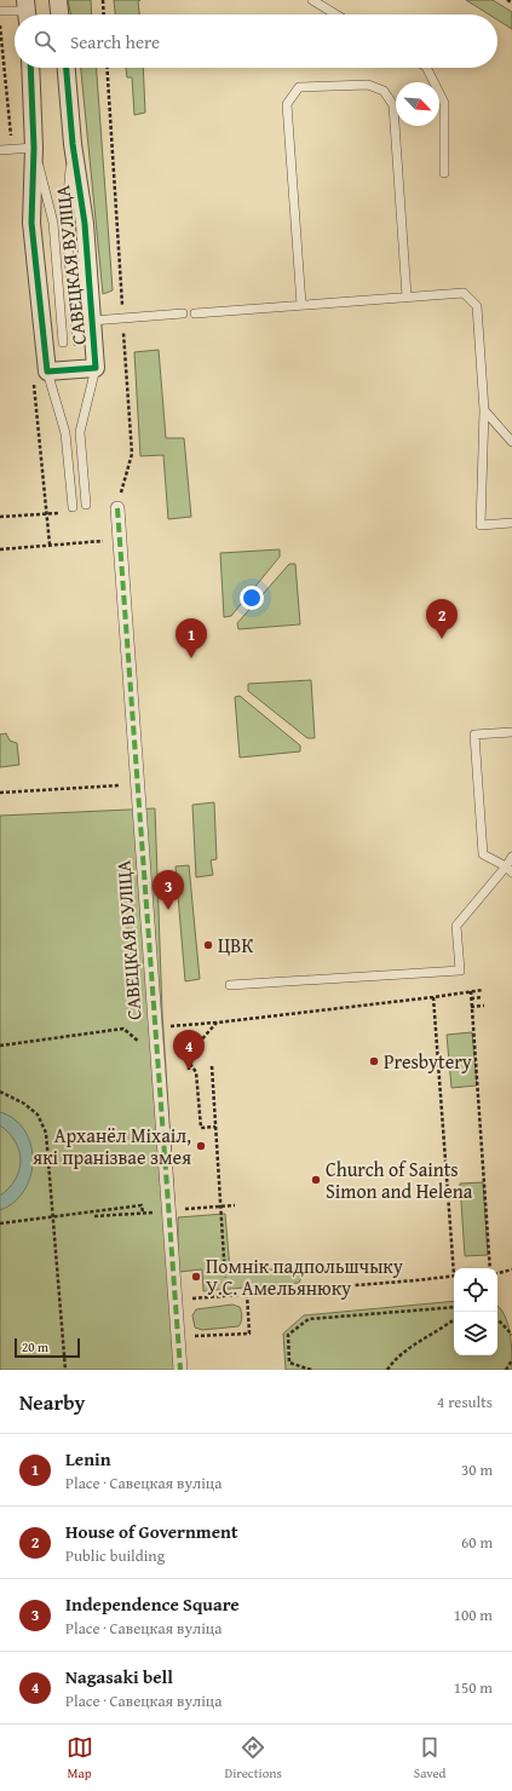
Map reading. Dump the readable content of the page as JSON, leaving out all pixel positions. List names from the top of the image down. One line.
{"streets":{"street":["САВЕЦКАЯ ВУЛІЦА"]},"places":["ЦВК","Presbytery","Арханёл Міхаіл, які пранізвае змея","Church of Saints Simon and Helena","Помнік падпольшчыку У.С. Амельянюку"],"scale_bar":"20 m","north":"bottom right","page":{"search":"Search here","pins":["2","1","3","4"],"scale":"20 m","heading":["Nearby","4 results"],"list":[{"mark":"1","name":"Lenin","note":"Place · Савецкая вуліца","value":"30 m"},{"mark":"2","name":"House of Government","note":"Public building","value":"60 m"},{"mark":"3","name":"Independence Square","note":"Place · Савецкая вуліца","value":"100 m"},{"mark":"4","name":"Nagasaki bell","note":"Place · Савецкая вуліца","value":"150 m"}],"nav":["Map","Directions","Saved"]}}
